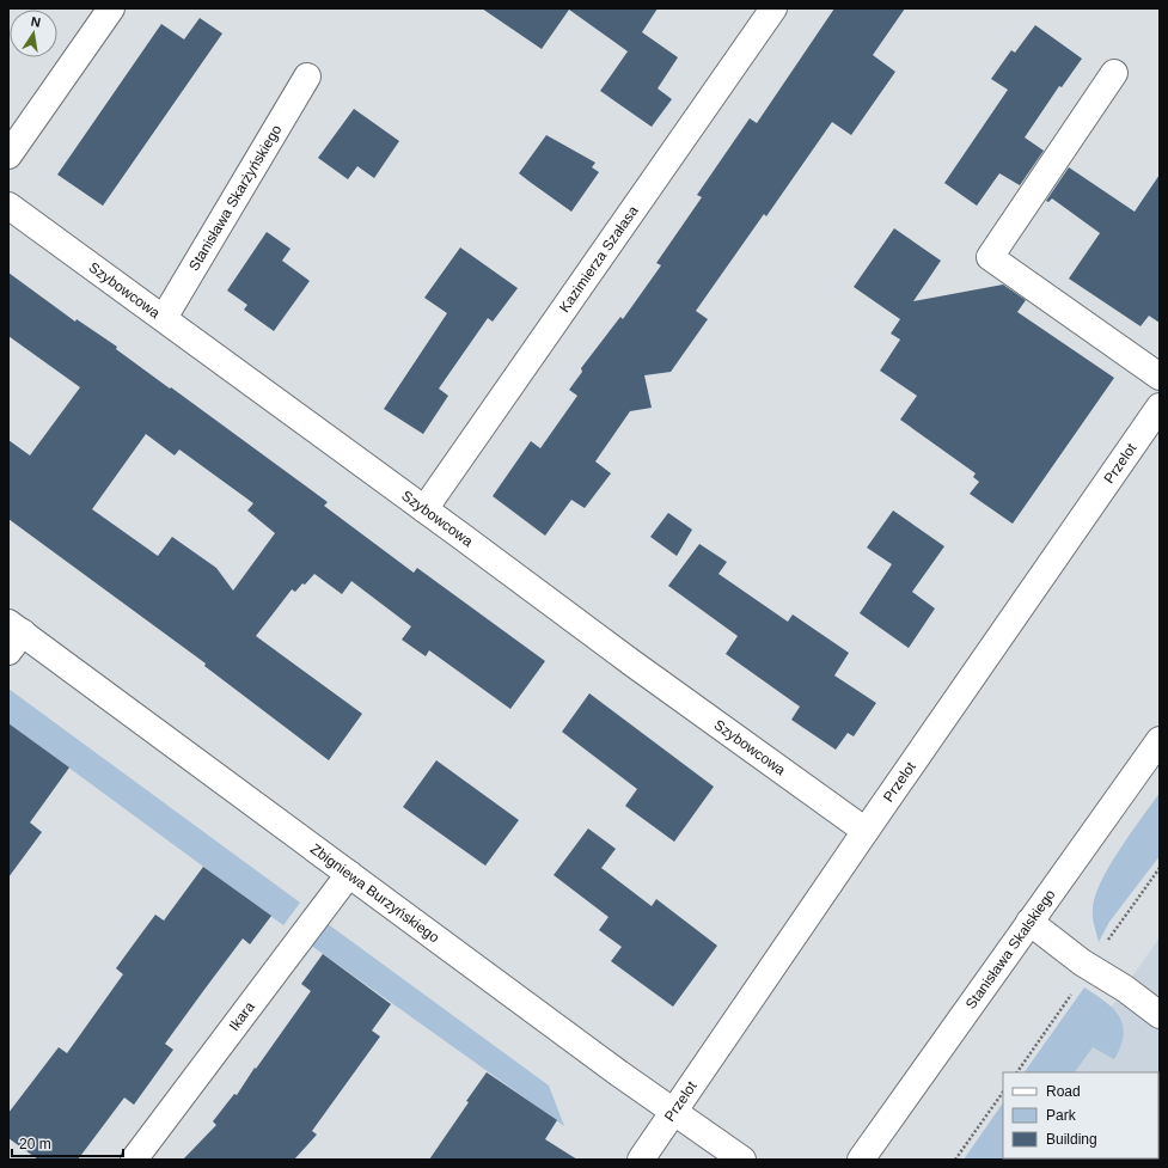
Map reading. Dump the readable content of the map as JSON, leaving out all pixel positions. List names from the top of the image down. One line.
{"streets":{"street":["Stanisława Skarżyńskiego","Kazimierza Szałasa","Szybowcowa","Przelot","Zbigniewa Burzyńskiego","Stanisława Skalskiego","Ikara"]},"crossings":[["Stanisława Skarżyńskiego","Szybowcowa"],["Kazimierza Szałasa","Szybowcowa"],["Szybowcowa","Przelot"],["Przelot","Zbigniewa Burzyńskiego"],["Zbigniewa Burzyńskiego","Ikara"]],"legend":["Road","Park","Building"],"scale_bar":"20 m","north":"top"}
